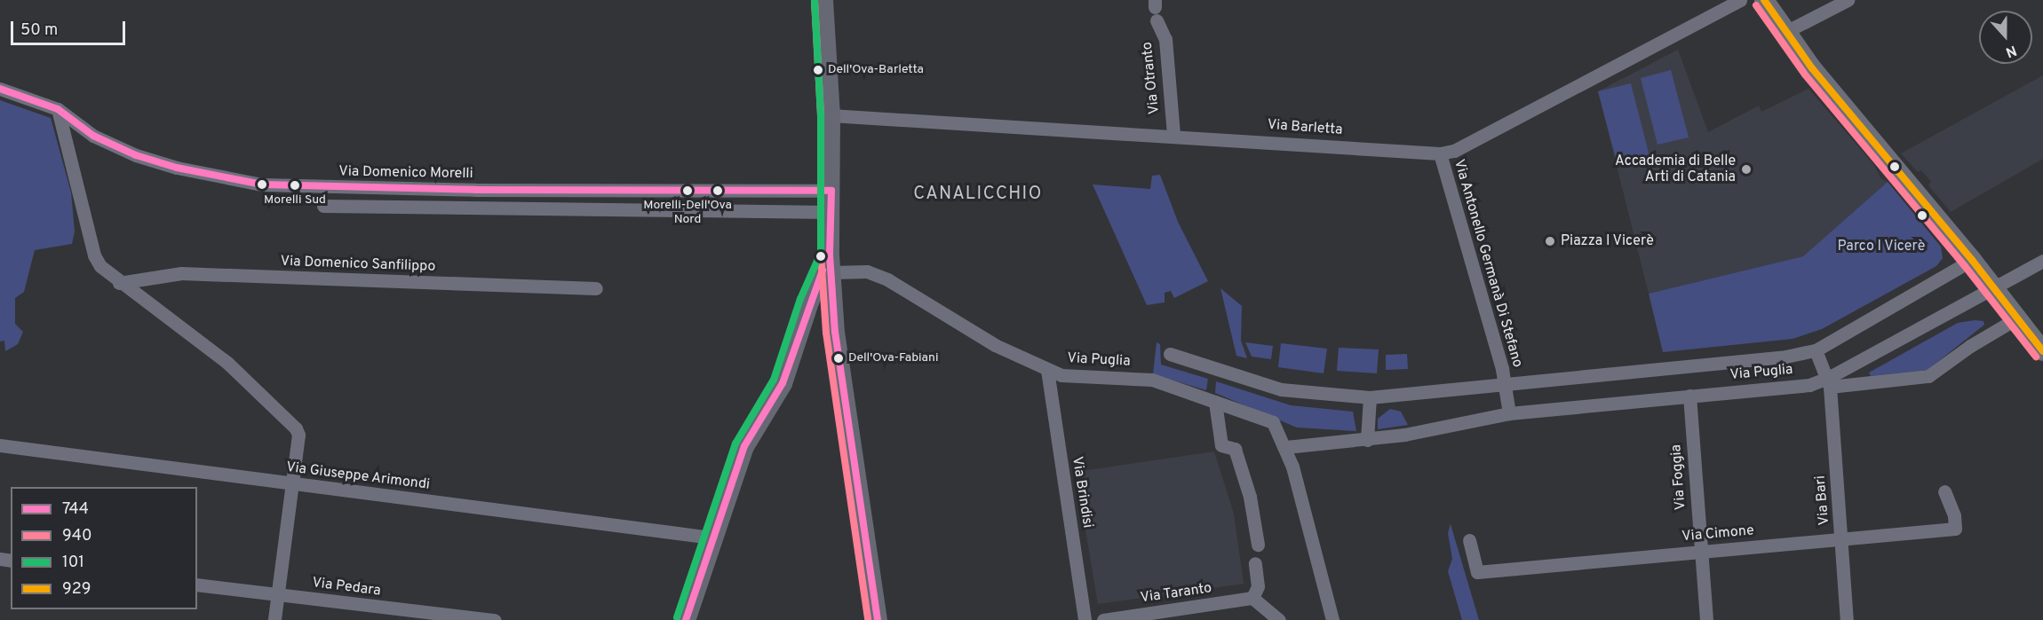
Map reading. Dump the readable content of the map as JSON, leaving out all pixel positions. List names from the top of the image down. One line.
{"streets":{"street":["Via Otranto","Via Barletta","Via Domenico Morelli","Via Antonello Germanà Di Stefano","Via Domenico Sanfilippo","Via Puglia","Via Giuseppe Arimondi","Via Foggia","Via Brindisi","Via Bari","Via Cimone","Via Pedara","Via Taranto"]},"crossings":[["Via Otranto","Via Barletta"],["Via Barletta","Via Antonello Germanà Di Stefano"],["Via Antonello Germanà Di Stefano","Via Puglia"],["Via Puglia","Via Foggia"],["Via Puglia","Via Brindisi"],["Via Puglia","Via Bari"],["Via Foggia","Via Cimone"],["Via Bari","Via Cimone"]],"districts":["CANALICCHIO"],"parks":["Parco I Vicerè"],"places":["Dell'Ova-Barletta","Accademia di Belle Arti di Catania","Morelli Sud","Morelli-Dell'Ova Nord","Piazza I Vicerè","Dell'Ova-Fabiani"],"lines":["transit line 929","transit line 940","transit line 101","transit line 744"],"legend":["744","940","101","929"],"scale_bar":"50 m","north":"bottom"}
